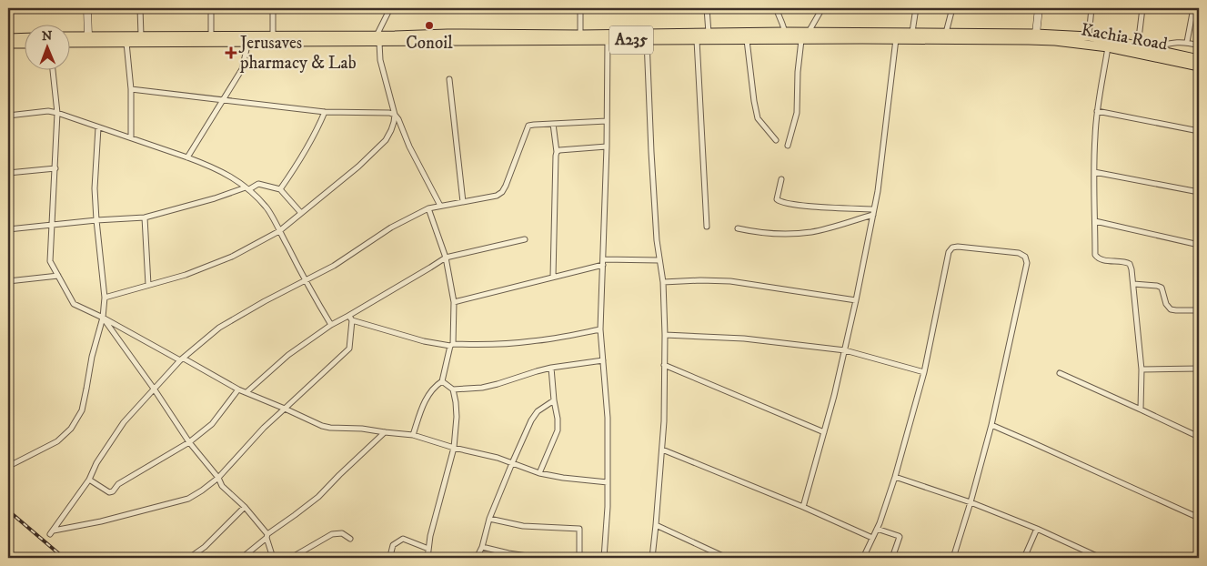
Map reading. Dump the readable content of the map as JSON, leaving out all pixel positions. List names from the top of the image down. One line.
{"streets":{"highway":["Kachia Road","A235"]},"places":{"other":["Conoil"],"health":["Jerusaves pharmacy & Lab"]},"north":"top"}
